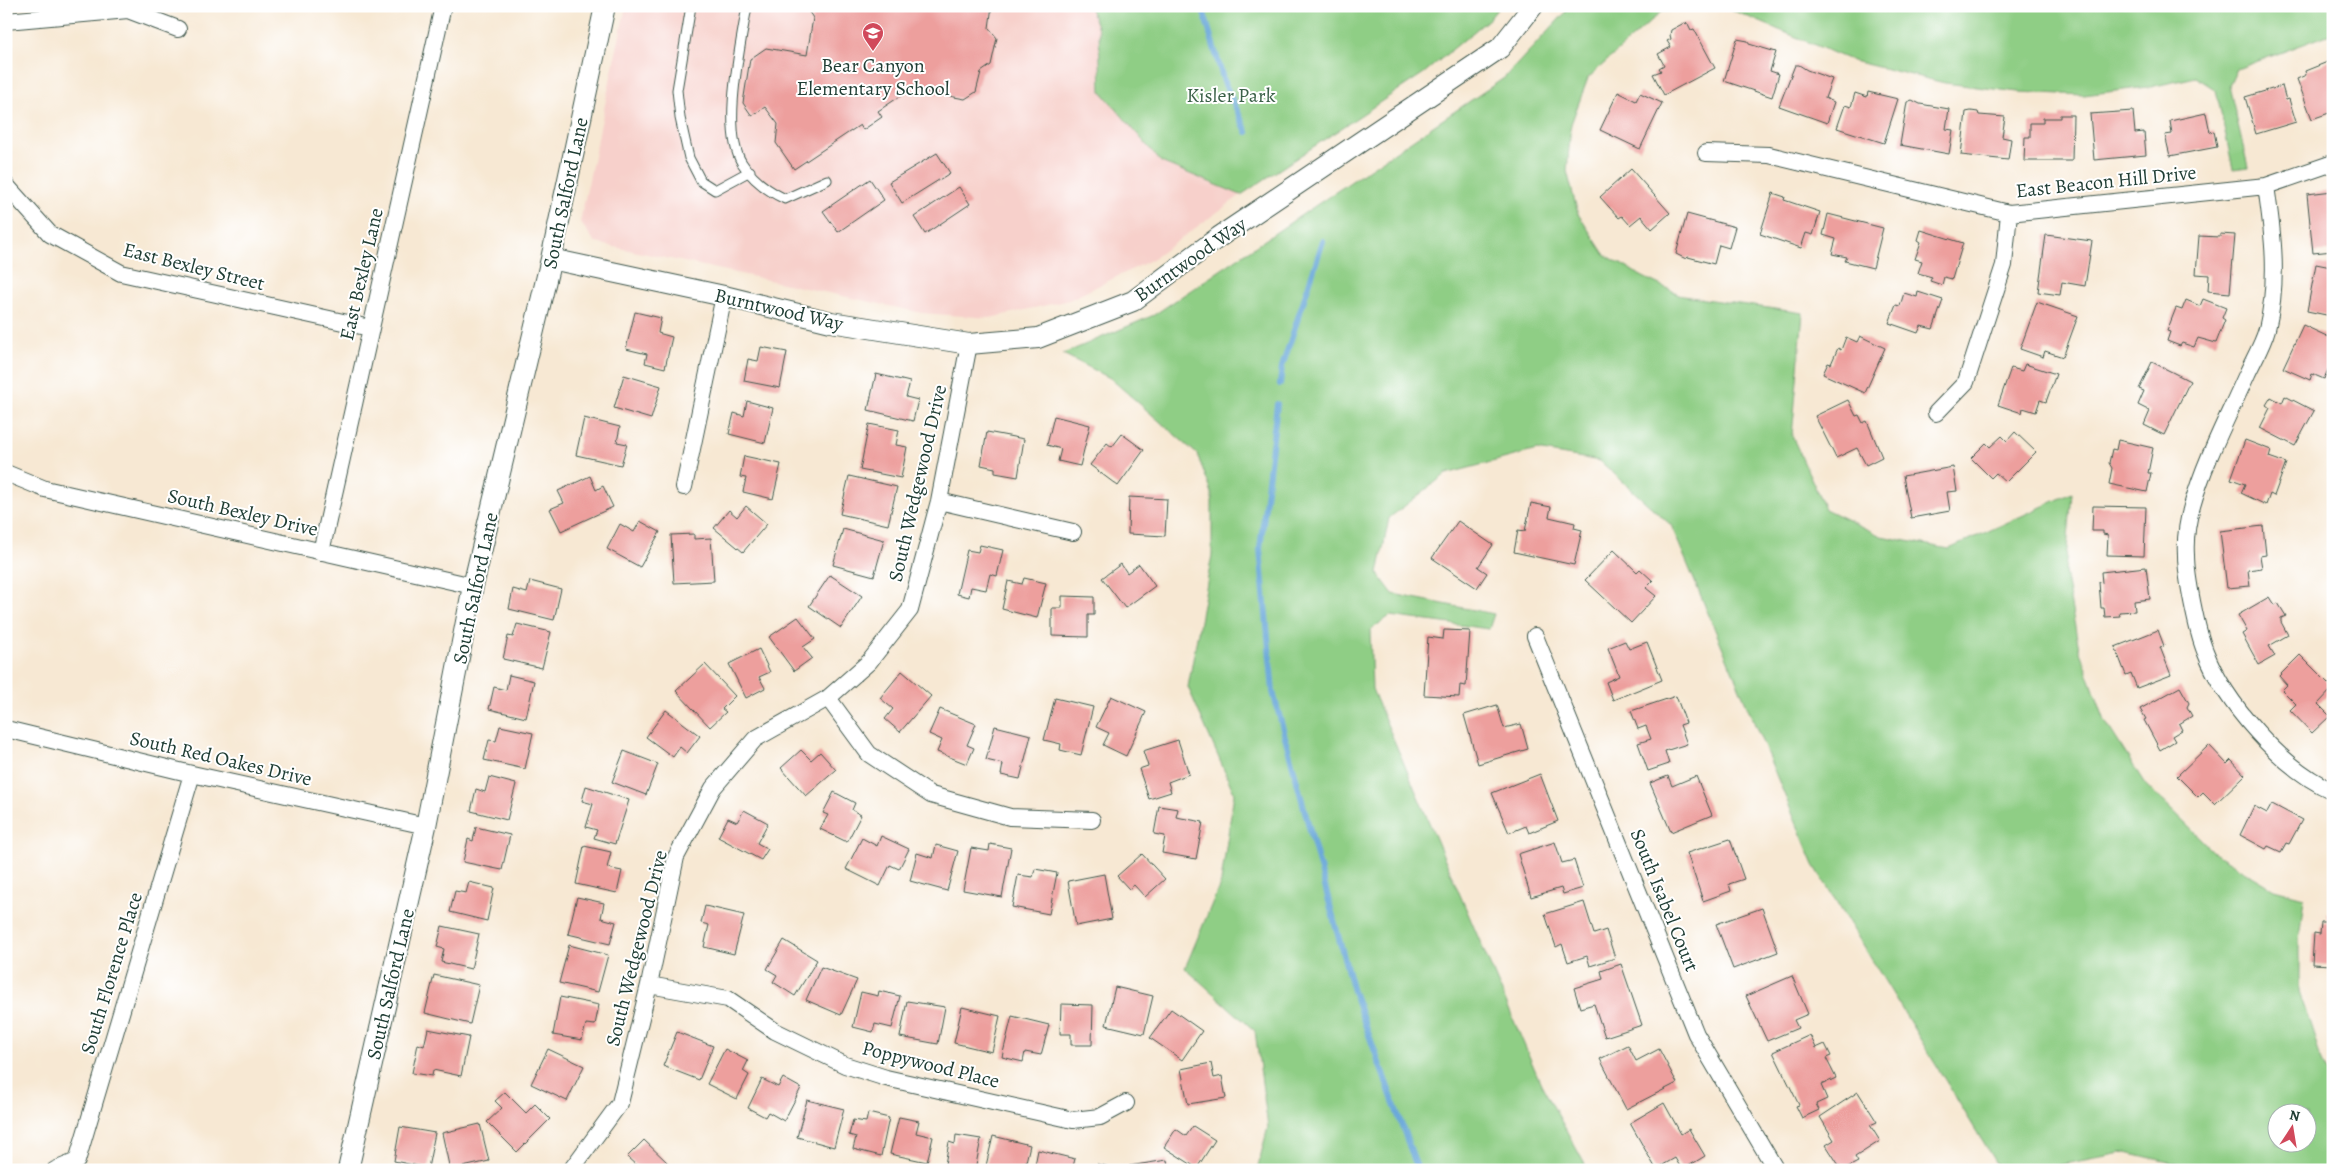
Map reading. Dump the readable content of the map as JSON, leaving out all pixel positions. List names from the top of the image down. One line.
{"streets":{"street":["East Beacon Hill Drive","South Salford Lane","Burntwood Way","East Bexley Street","East Bexley Lane","South Wedgewood Drive","South Bexley Drive","South Red Oakes Drive","South Isabel Court","South Florence Place","Poppywood Place"]},"crossings":[["South Salford Lane","Burntwood Way"],["South Salford Lane","South Bexley Drive"],["South Salford Lane","South Red Oakes Drive"],["Burntwood Way","South Wedgewood Drive"],["East Bexley Street","East Bexley Lane"],["East Bexley Lane","South Bexley Drive"],["South Wedgewood Drive","Poppywood Place"],["South Red Oakes Drive","South Florence Place"]],"parks":["Kisler Park"],"places":{"school or university":["Bear Canyon Elementary School"]},"north":"top"}
